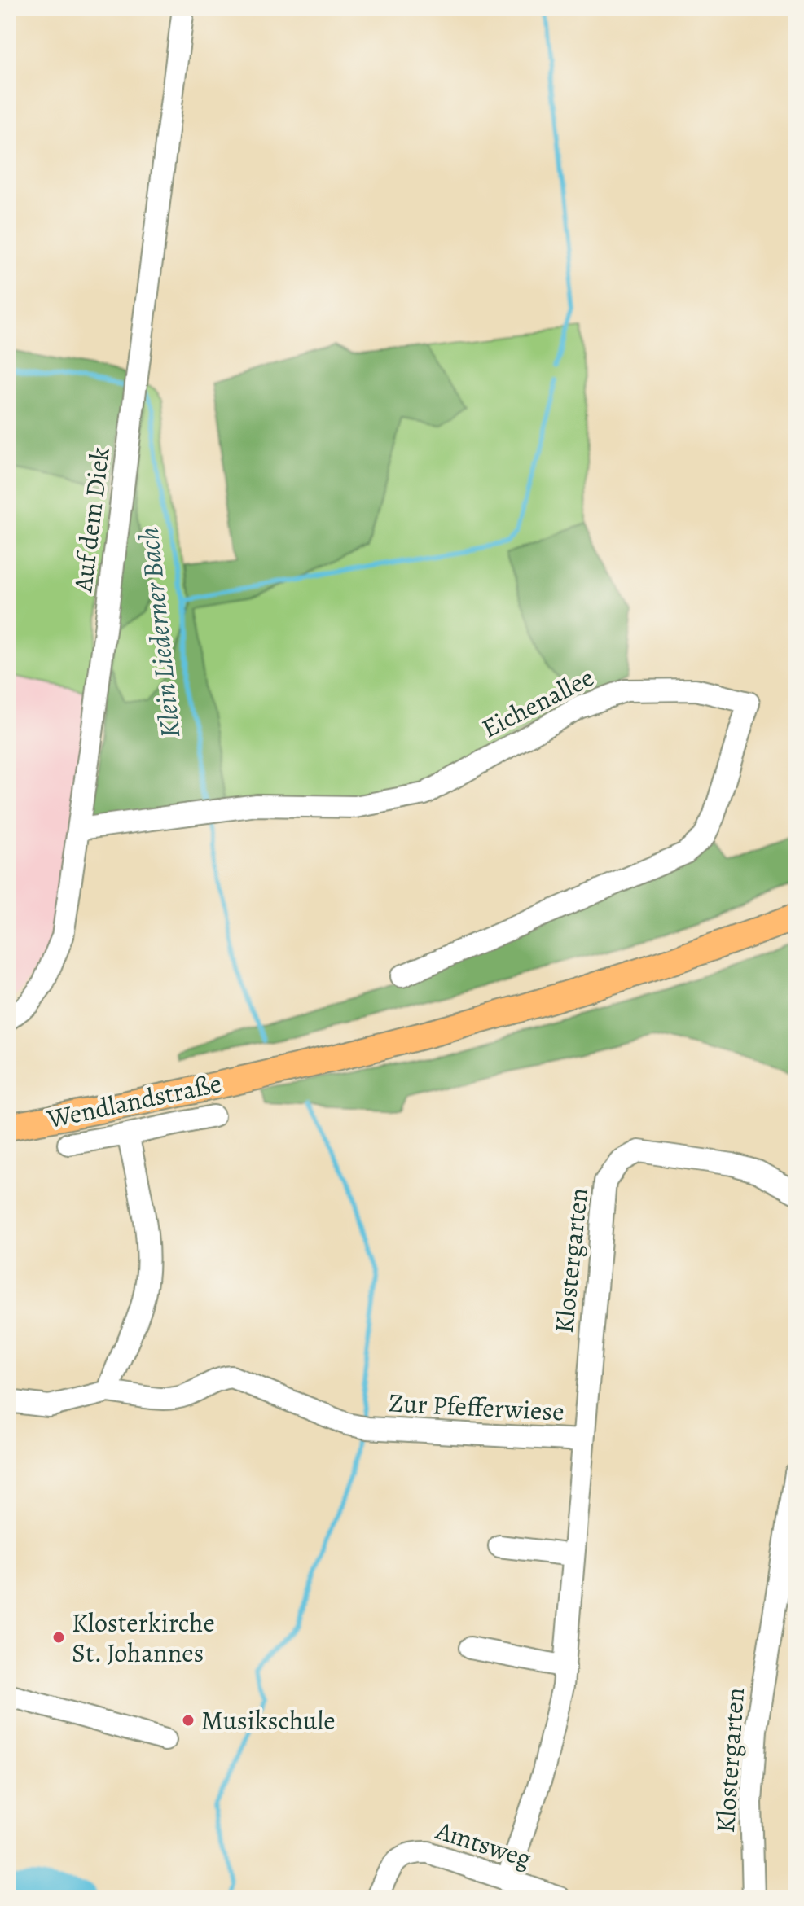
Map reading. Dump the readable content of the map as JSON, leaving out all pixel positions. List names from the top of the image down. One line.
{"streets":{"main road":["Wendlandstraße"],"street":["Auf dem Diek","Eichenallee","Klostergarten","Zur Pfefferwiese","Amtsweg"]},"crossings":[["Auf dem Diek","Eichenallee"],["Klostergarten","Zur Pfefferwiese"],["Klostergarten","Amtsweg"]],"water":["Klein Liederner Bach"],"places":["Klosterkirche St. Johannes","Musikschule"]}
